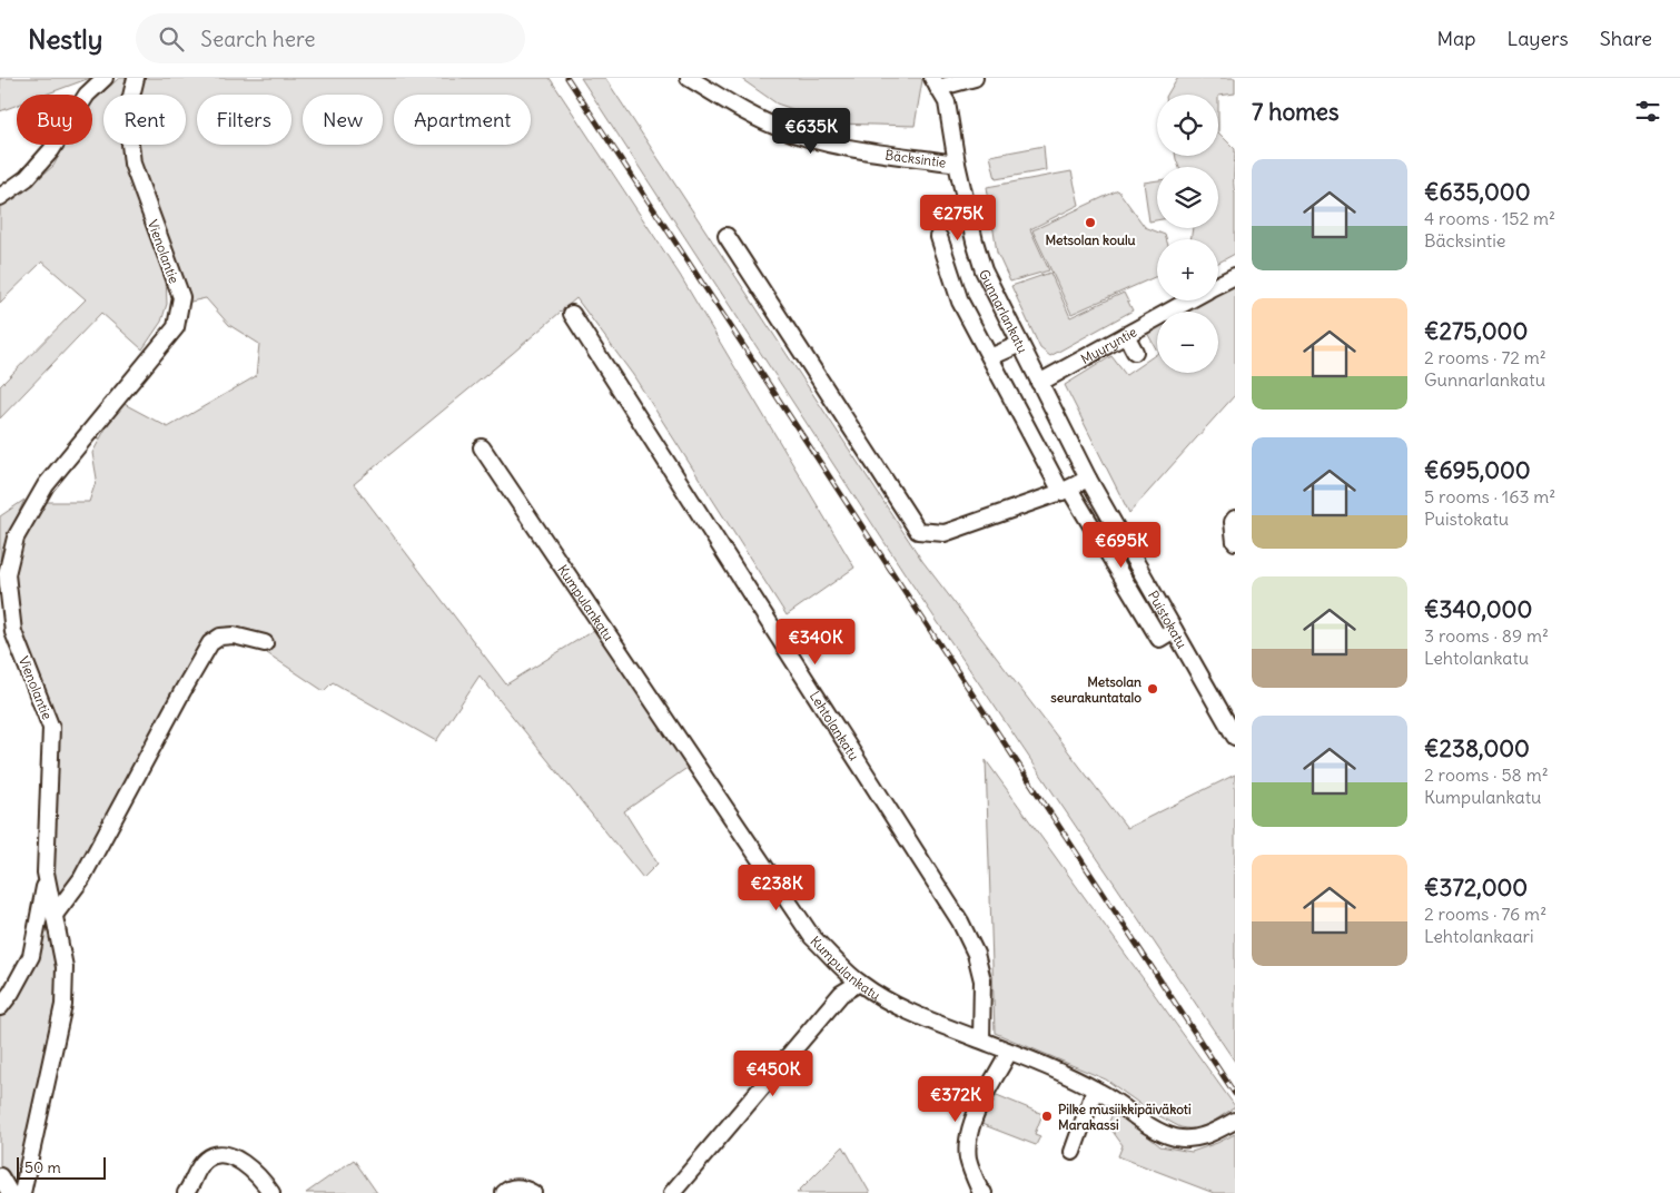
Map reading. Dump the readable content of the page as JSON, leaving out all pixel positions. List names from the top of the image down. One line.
{"streets":{"street":["Bäcksintie","Vienolantie","Gunnarlankatu","Myyryntie","Kumpulankatu","Puistokatu","Lehtolankatu"]},"crossings":[["Bäcksintie","Gunnarlankatu"],["Gunnarlankatu","Myyryntie"],["Gunnarlankatu","Puistokatu"],["Myyryntie","Puistokatu"],["Kumpulankatu","Lehtolankatu"]],"places":["Metsolan koulu","Metsolan seurakuntatalo","Pilke musiikkipäiväkoti Marakassi"],"scale_bar":"50 m","page":{"header":"Nestly","search":"Search here","nav":["Map","Layers","Share"],"heading":"7 homes","map_buttons":["+","−"],"chip":["Buy","Rent","Filters","New","Apartment"],"price":["€635K","€275K","€695K","€340K","€238K","€450K","€372K"],"list":[{"name":"€635,000","note":"4 rooms · 152 m² · Bäcksintie"},{"name":"€275,000","note":"2 rooms · 72 m² · Gunnarlankatu"},{"name":"€695,000","note":"5 rooms · 163 m² · Puistokatu"},{"name":"€340,000","note":"3 rooms · 89 m² · Lehtolankatu"},{"name":"€238,000","note":"2 rooms · 58 m² · Kumpulankatu"},{"name":"€372,000","note":"2 rooms · 76 m² · Lehtolankaari"}],"scale":"50 m"}}
